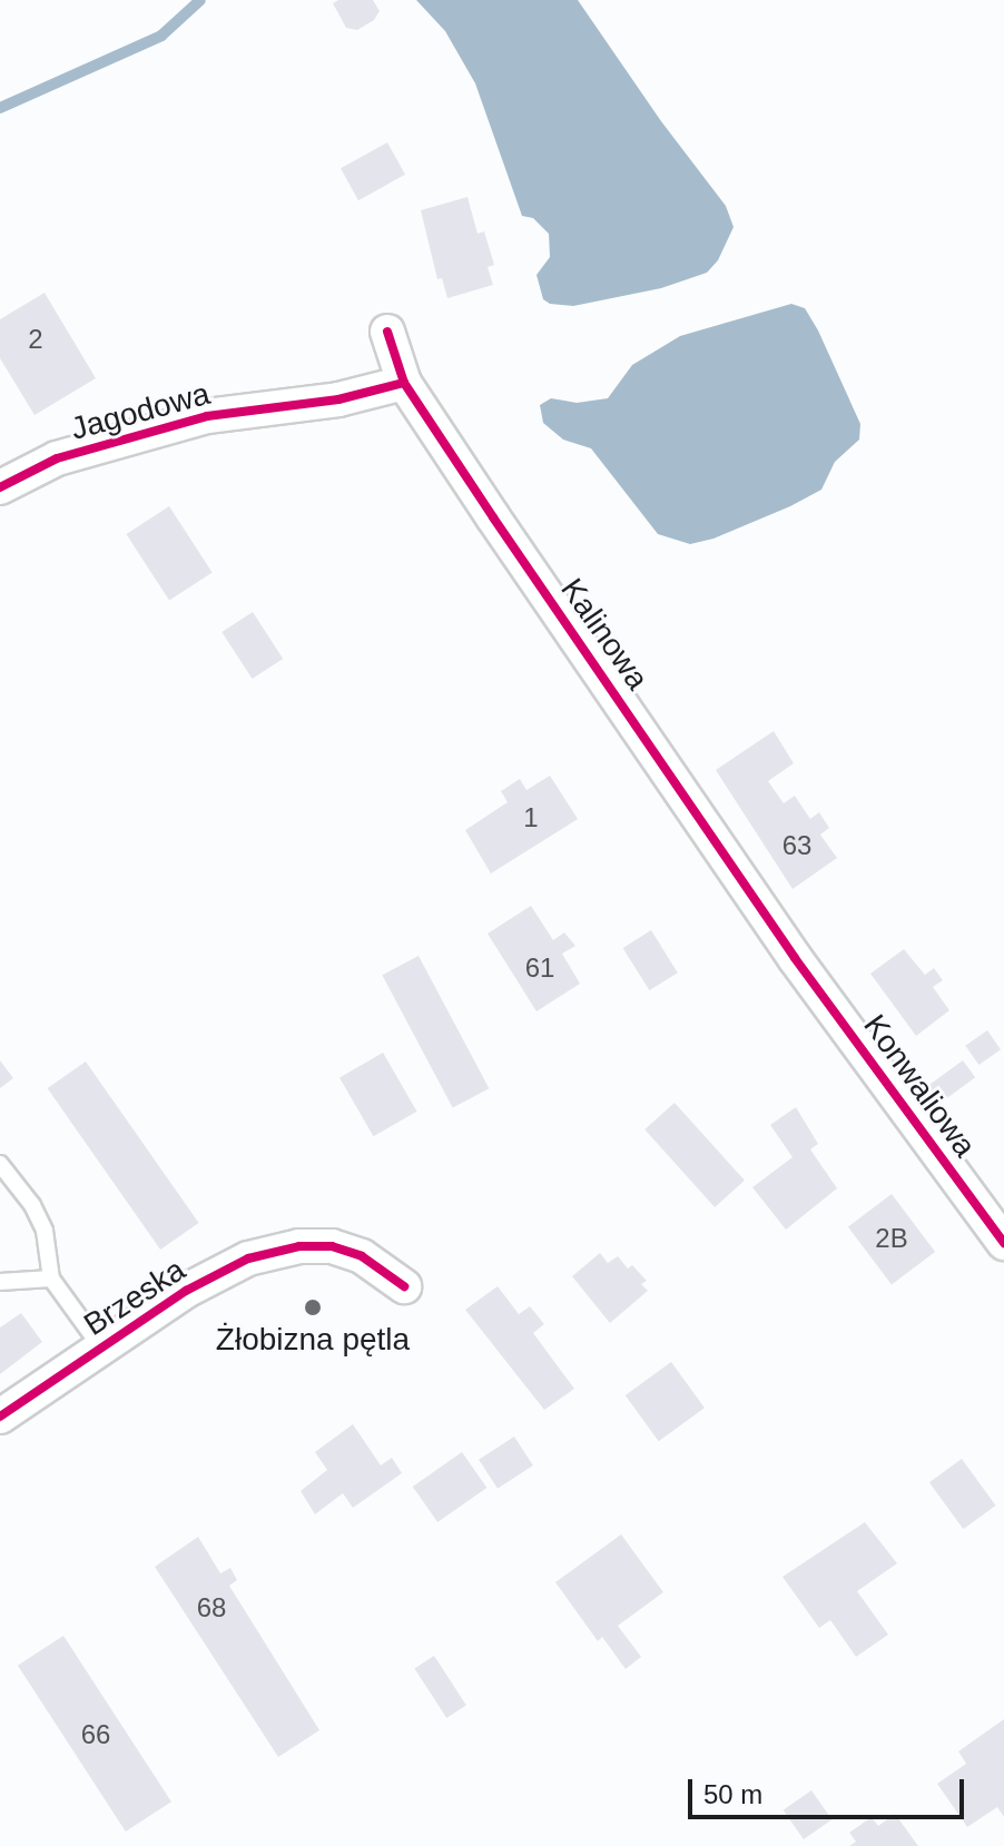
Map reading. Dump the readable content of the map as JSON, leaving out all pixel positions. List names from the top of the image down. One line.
{"streets":{"street":["Jagodowa","Kalinowa","Konwaliowa","Brzeska"]},"crossings":[["Jagodowa","Kalinowa"],["Kalinowa","Konwaliowa"]],"places":["Żłobizna pętla"],"house_numbers":["2","1","63","61","2B","68","66"],"scale_bar":"50 m"}
